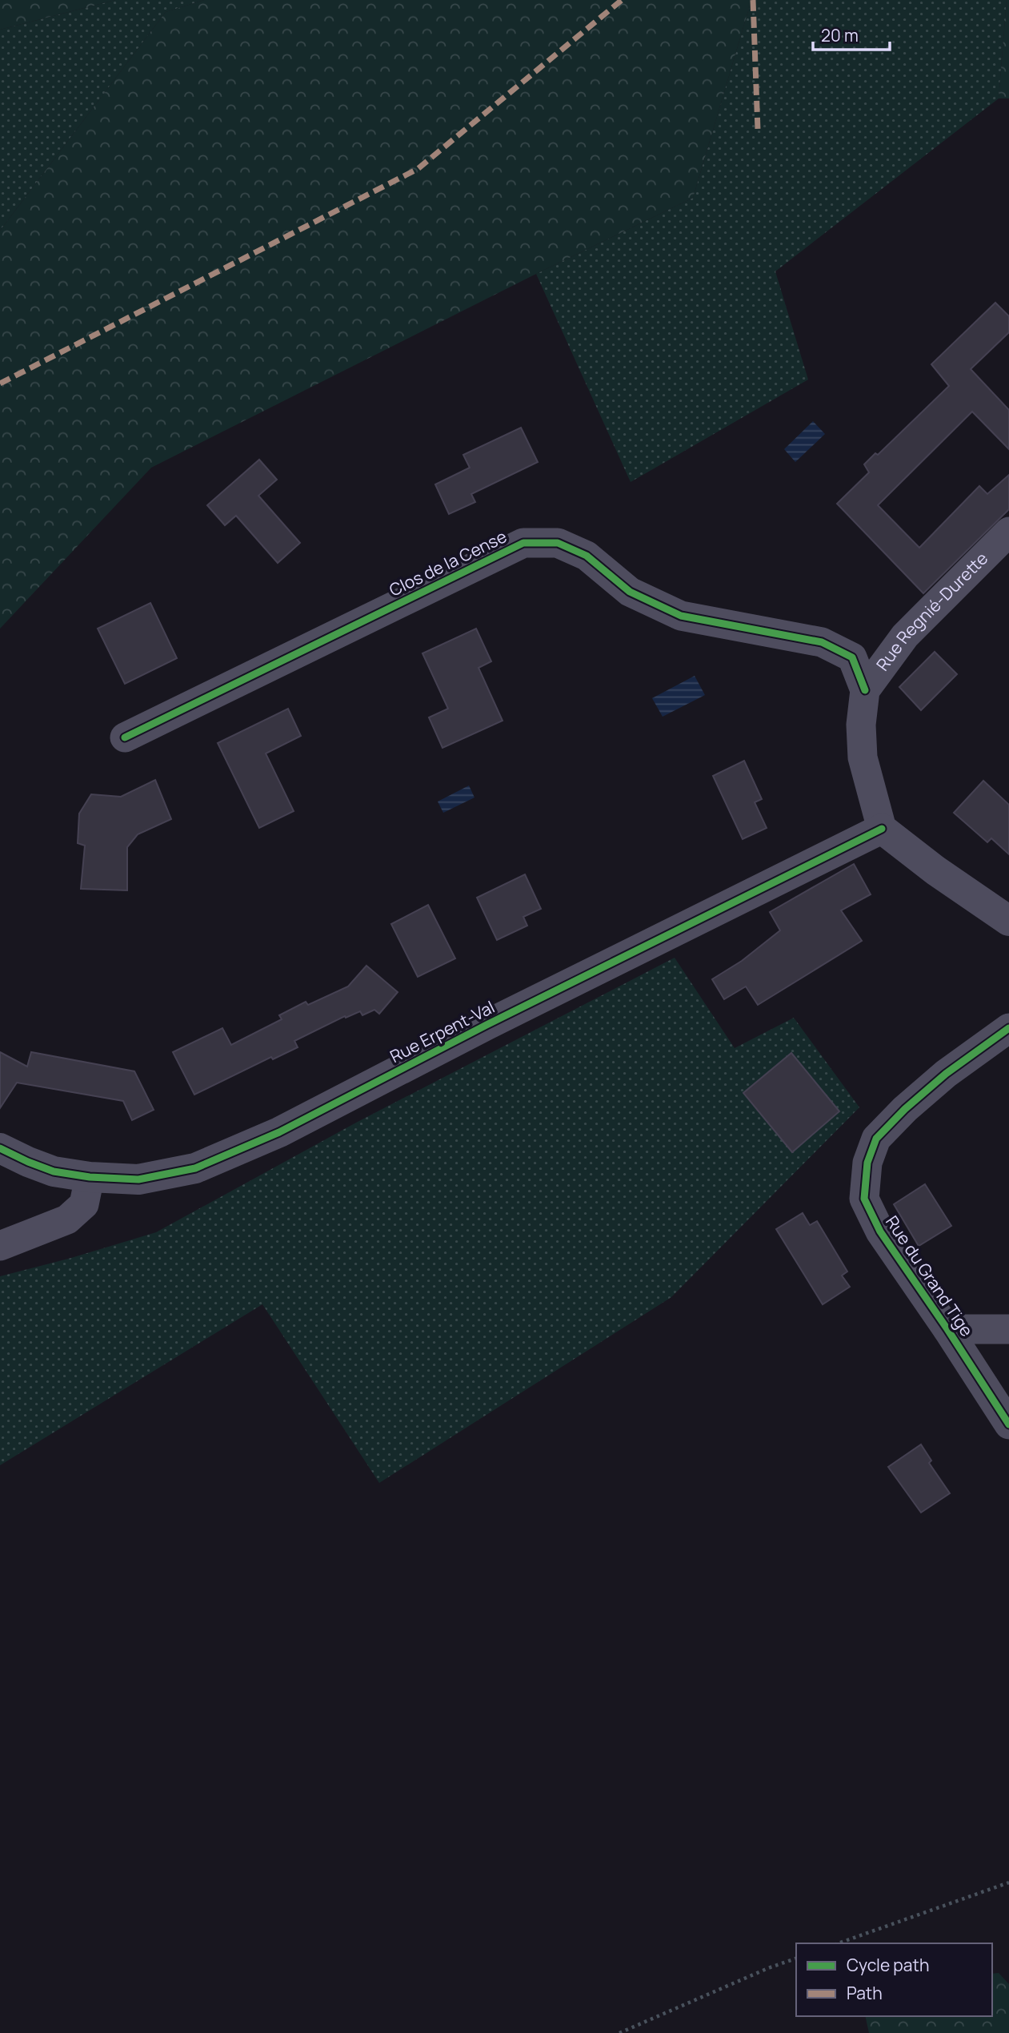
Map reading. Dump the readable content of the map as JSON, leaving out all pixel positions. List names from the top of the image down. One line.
{"streets":{"street":["Clos de la Cense","Rue Regnié-Durette","Rue Erpent-Val","Rue du Grand Tige"]},"crossings":[["Clos de la Cense","Rue Regnié-Durette"],["Rue Regnié-Durette","Rue Erpent-Val"]],"legend":["Cycle path","Path"],"scale_bar":"20 m"}
